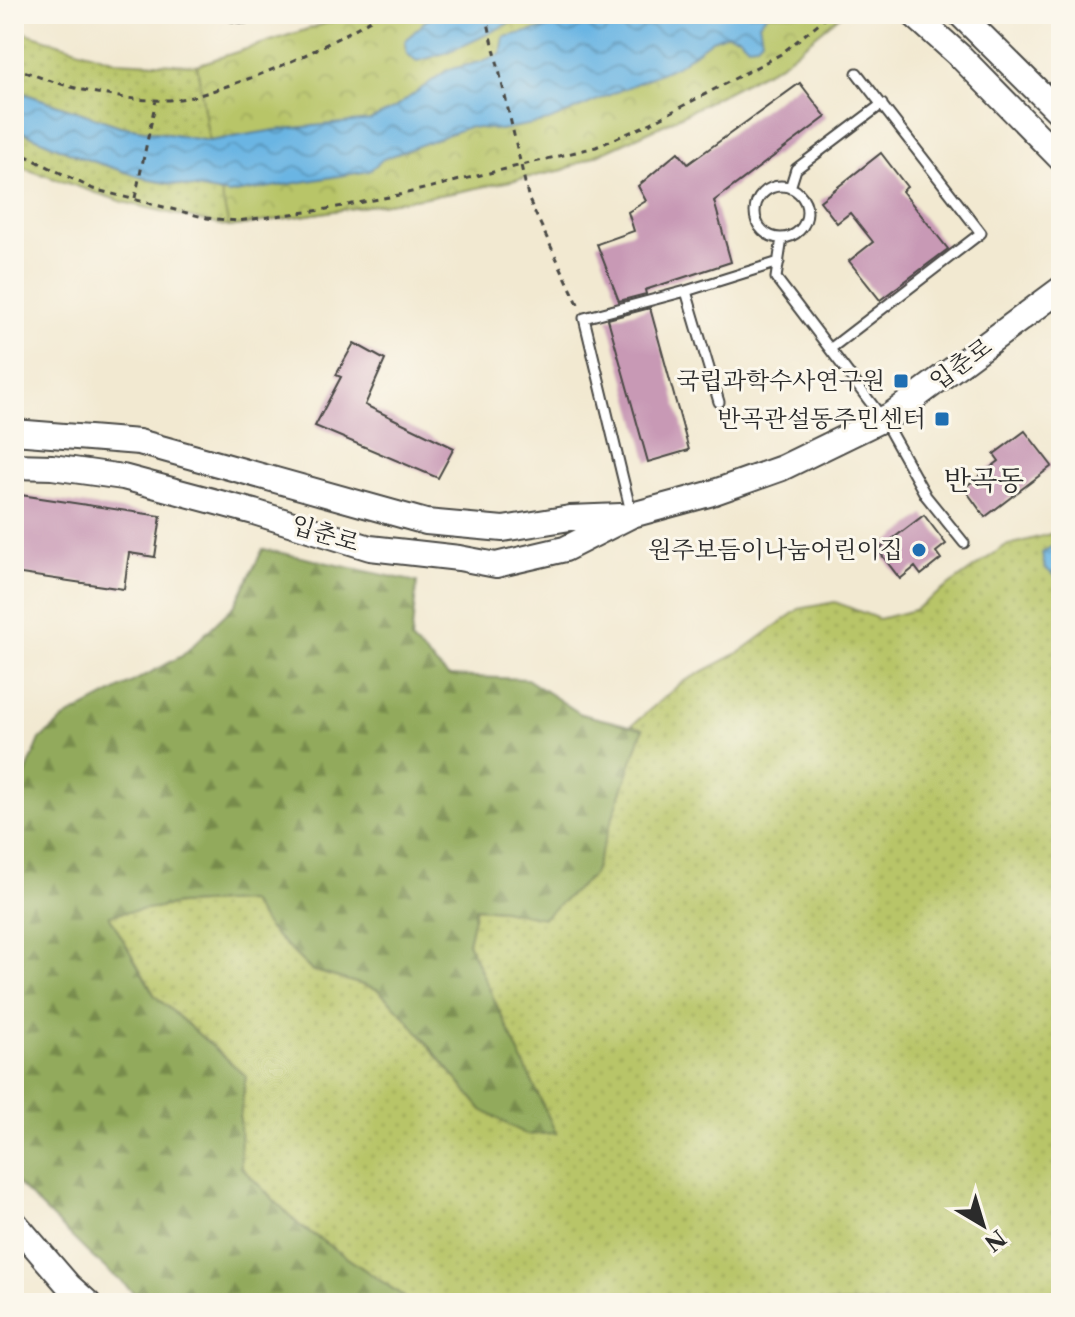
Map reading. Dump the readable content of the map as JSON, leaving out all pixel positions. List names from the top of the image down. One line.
{"streets":{"street":["입춘로"]},"districts":["반곡동"],"places":{"transit":["국립과학수사연구원","반곡관설동주민센터"],"other":["원주보듬이나눔어린이집"]},"north":"bottom right"}
